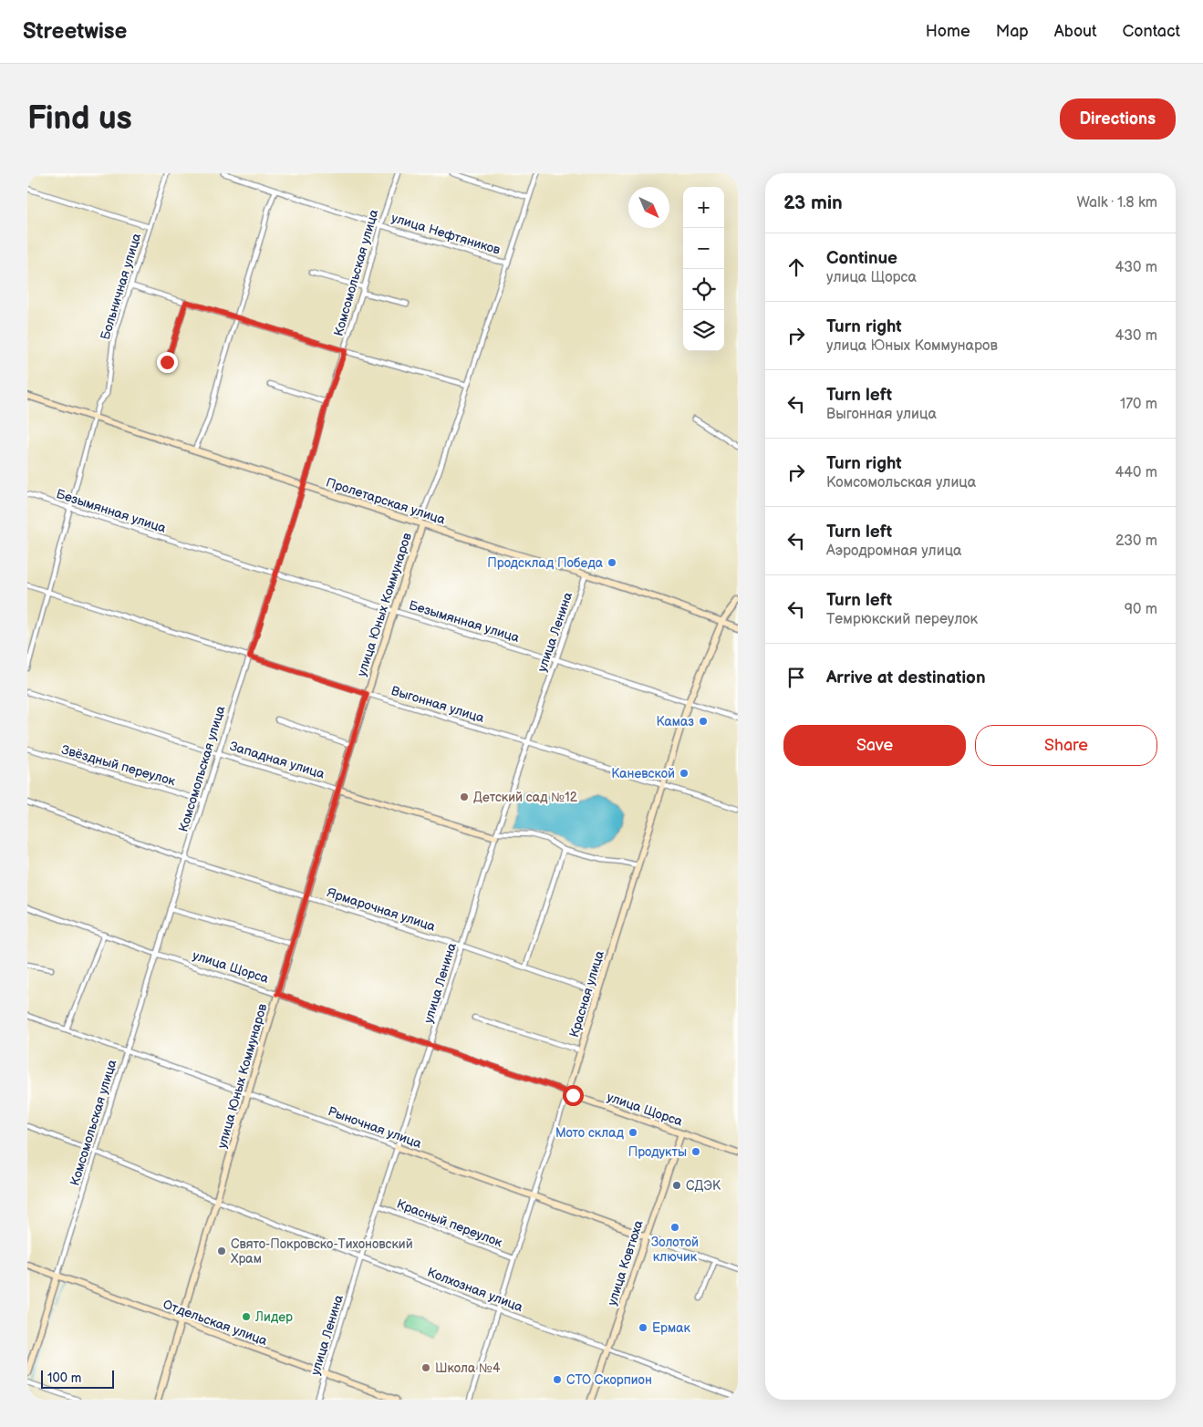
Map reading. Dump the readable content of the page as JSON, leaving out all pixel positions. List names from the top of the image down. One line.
{"streets":{"street":["улица Нефтяников","Комсомольская улица","Больничная улица","Пролетарская улица","Безымянная улица","улица Юных Коммунаров","улица Ленина","Выгонная улица","Западная улица","Звёздный переулок","Ярмарочная улица","улица Щорса","Красная улица","Рыночная улица","Красный переулок","улица Ковтюха","Колхозная улица","Отдельская улица"]},"crossings":[["улица Нефтяников","Комсомольская улица"],["улица Нефтяников","улица Юных Коммунаров"],["Комсомольская улица","Пролетарская улица"],["Комсомольская улица","Безымянная улица"],["Комсомольская улица","Выгонная улица"],["Комсомольская улица","Западная улица"],["Комсомольская улица","Звёздный переулок"],["Комсомольская улица","Ярмарочная улица"],["Комсомольская улица","улица Щорса"],["Комсомольская улица","Рыночная улица"],["Комсомольская улица","Колхозная улица"],["Комсомольская улица","Отдельская улица"],["Больничная улица","Пролетарская улица"],["Больничная улица","Безымянная улица"],["Больничная улица","Выгонная улица"],["Пролетарская улица","улица Юных Коммунаров"],["Пролетарская улица","улица Ленина"],["Пролетарская улица","Красная улица"],["Безымянная улица","улица Юных Коммунаров"],["Безымянная улица","улица Ленина"],["Безымянная улица","Красная улица"],["улица Юных Коммунаров","Выгонная улица"],["улица Юных Коммунаров","Западная улица"],["улица Юных Коммунаров","Ярмарочная улица"],["улица Юных Коммунаров","улица Щорса"],["улица Юных Коммунаров","Рыночная улица"],["улица Юных Коммунаров","Колхозная улица"],["улица Юных Коммунаров","Отдельская улица"],["улица Ленина","Выгонная улица"],["улица Ленина","Западная улица"],["улица Ленина","Ярмарочная улица"],["улица Ленина","улица Щорса"],["улица Ленина","Рыночная улица"],["улица Ленина","Красный переулок"],["улица Ленина","Колхозная улица"],["улица Ленина","Отдельская улица"],["Выгонная улица","Красная улица"],["Ярмарочная улица","Красная улица"],["улица Щорса","Красная улица"],["улица Щорса","улица Ковтюха"],["Красная улица","Рыночная улица"],["Красная улица","Красный переулок"],["Красная улица","Колхозная улица"],["Рыночная улица","улица Ковтюха"],["улица Ковтюха","Колхозная улица"]],"places":["Продсклад Победа","Камаз","Каневской","Детский сад №12","Мото склад","Продукты","СДЭК","Золотой ключик","Свято-Покровско-Тихоновский Храм","Лидер","Ермак","Школа №4","СТО Скорпион"],"scale_bar":"100 m","north":"bottom right","page":{"header":"Streetwise","nav":["Home","Map","About","Contact"],"buttons":["Directions",["Save","Share"]],"title":"Find us","heading":["23 min","Walk · 1.8 km"],"map_buttons":["+","−"],"list":[["Continue","улица Щорса","430 m"],["Turn right","улица Юных Коммунаров","430 m"],["Turn left","Выгонная улица","170 m"],["Turn right","Комсомольская улица","440 m"],["Turn left","Аэродромная улица","230 m"],["Turn left","Темрюкский переулок","90 m"],"Arrive at destination"],"scale":"100 m"}}
